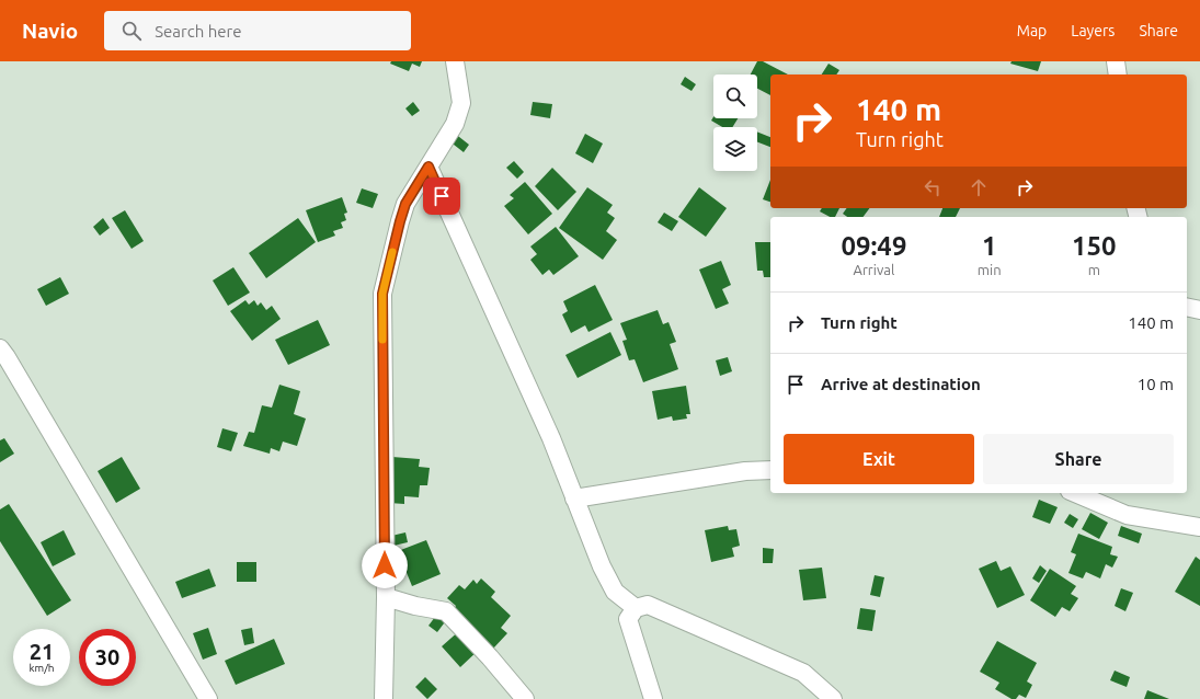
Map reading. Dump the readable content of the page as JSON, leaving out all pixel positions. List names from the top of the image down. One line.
{"page":{"header":"Navio","search":"Search here","nav":["Map","Layers","Share"],"turn":["140 m","Turn right"],"eta":["09:49","Arrival","1","min","150","m"],"list":[{"name":"Turn right","value":"140 m"},{"name":"Arrive at destination","value":"10 m"}],"buttons":["Exit","Share"],"speed":"21 km/h","limit":"30"}}
